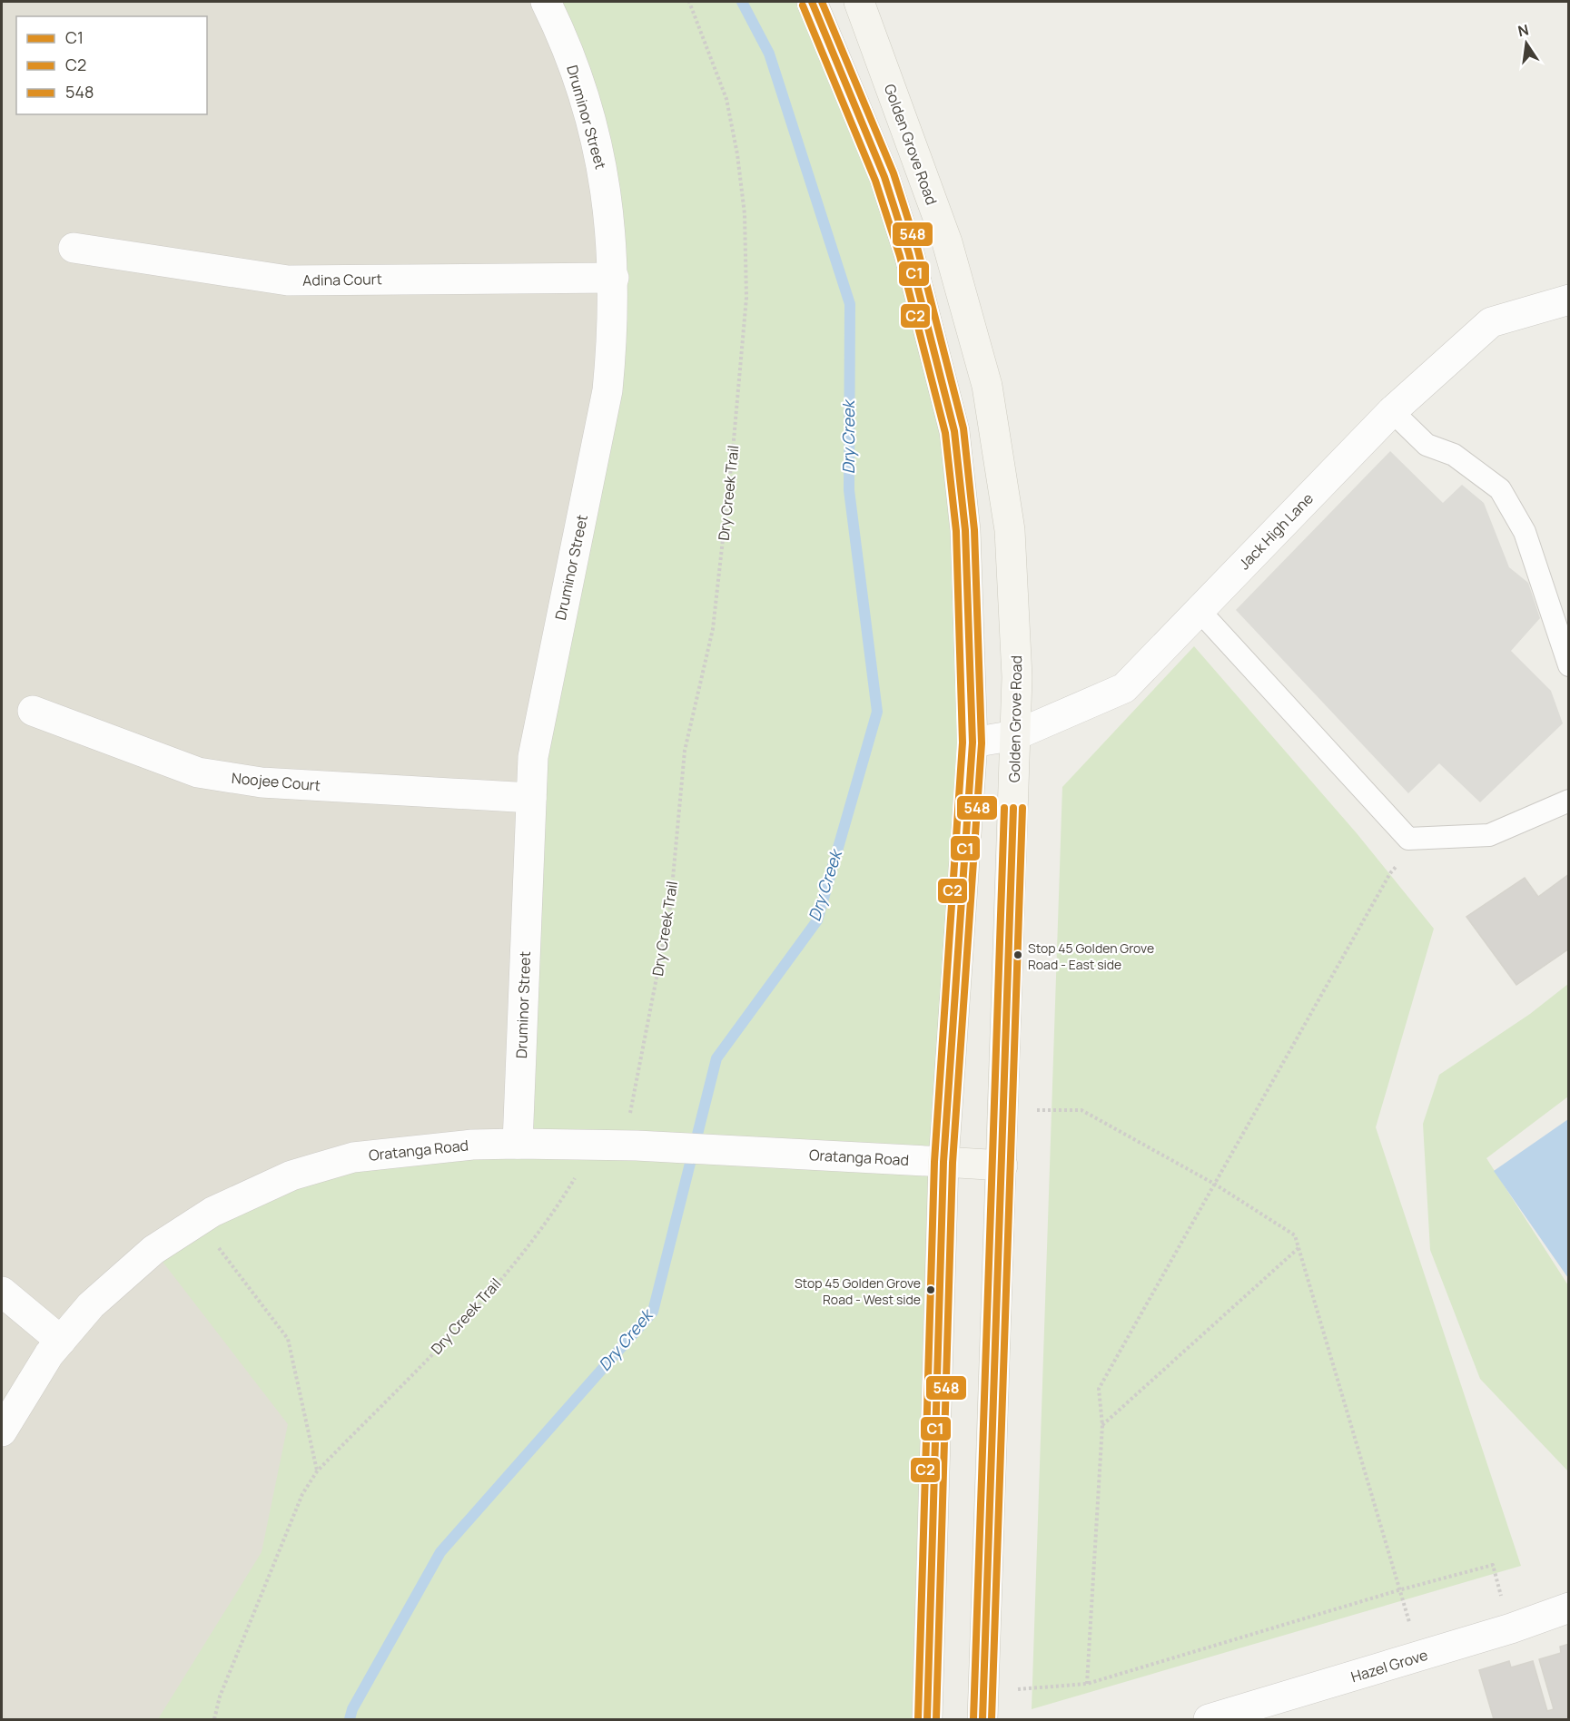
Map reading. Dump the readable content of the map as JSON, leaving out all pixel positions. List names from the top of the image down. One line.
{"streets":{"main road":["Golden Grove Road"],"street":["Druminor Street","Adina Court","Jack High Lane","Noojee Court","Oratanga Road","Hazel Grove"],"path":["Dry Creek Trail"]},"crossings":[["Druminor Street","Adina Court"],["Druminor Street","Noojee Court"],["Druminor Street","Oratanga Road"],["Golden Grove Road","Jack High Lane"],["Dry Creek Trail","Oratanga Road"]],"water":["Dry Creek"],"places":["Stop 45 Golden Grove Road - East side","Stop 45 Golden Grove Road - West side"],"lines":["transit line C1","transit line 548","transit line C2"],"legend":["C1","C2","548"],"north":"top"}
